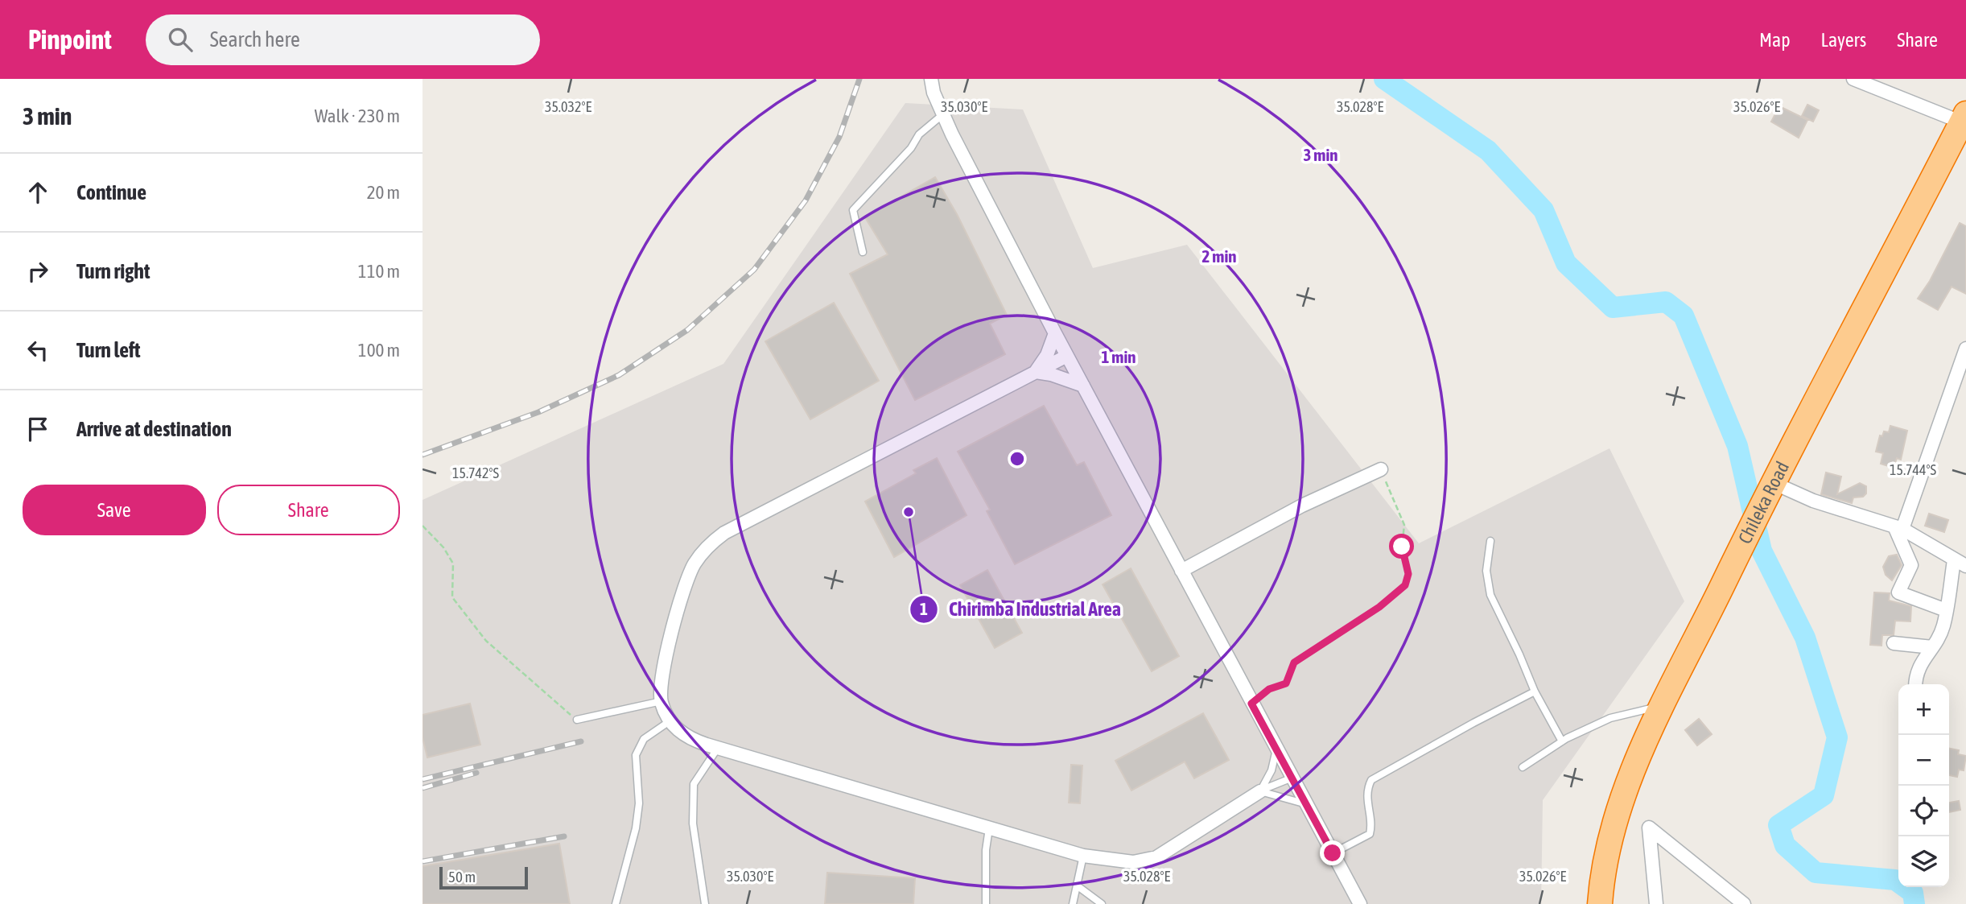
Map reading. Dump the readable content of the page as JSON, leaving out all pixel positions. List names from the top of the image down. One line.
{"streets":{"highway":["Chileka Road"]},"places":["Chirimba Industrial Area"],"scale_bar":"50 m","page":{"header":"Pinpoint","search":"Search here","nav":["Map","Layers","Share"],"heading":["3 min","Walk · 230 m"],"list":[["Continue","20 m"],["Turn right","110 m"],["Turn left","100 m"],"Arrive at destination"],"buttons":["Save","Share"],"map_buttons":["+","−"],"scale":"50 m"},"coordinates":["35.032°E","35.030°E","35.028°E","35.026°E","15.744°S","15.742°S"],"rings":["3 min","2 min","1 min"]}
